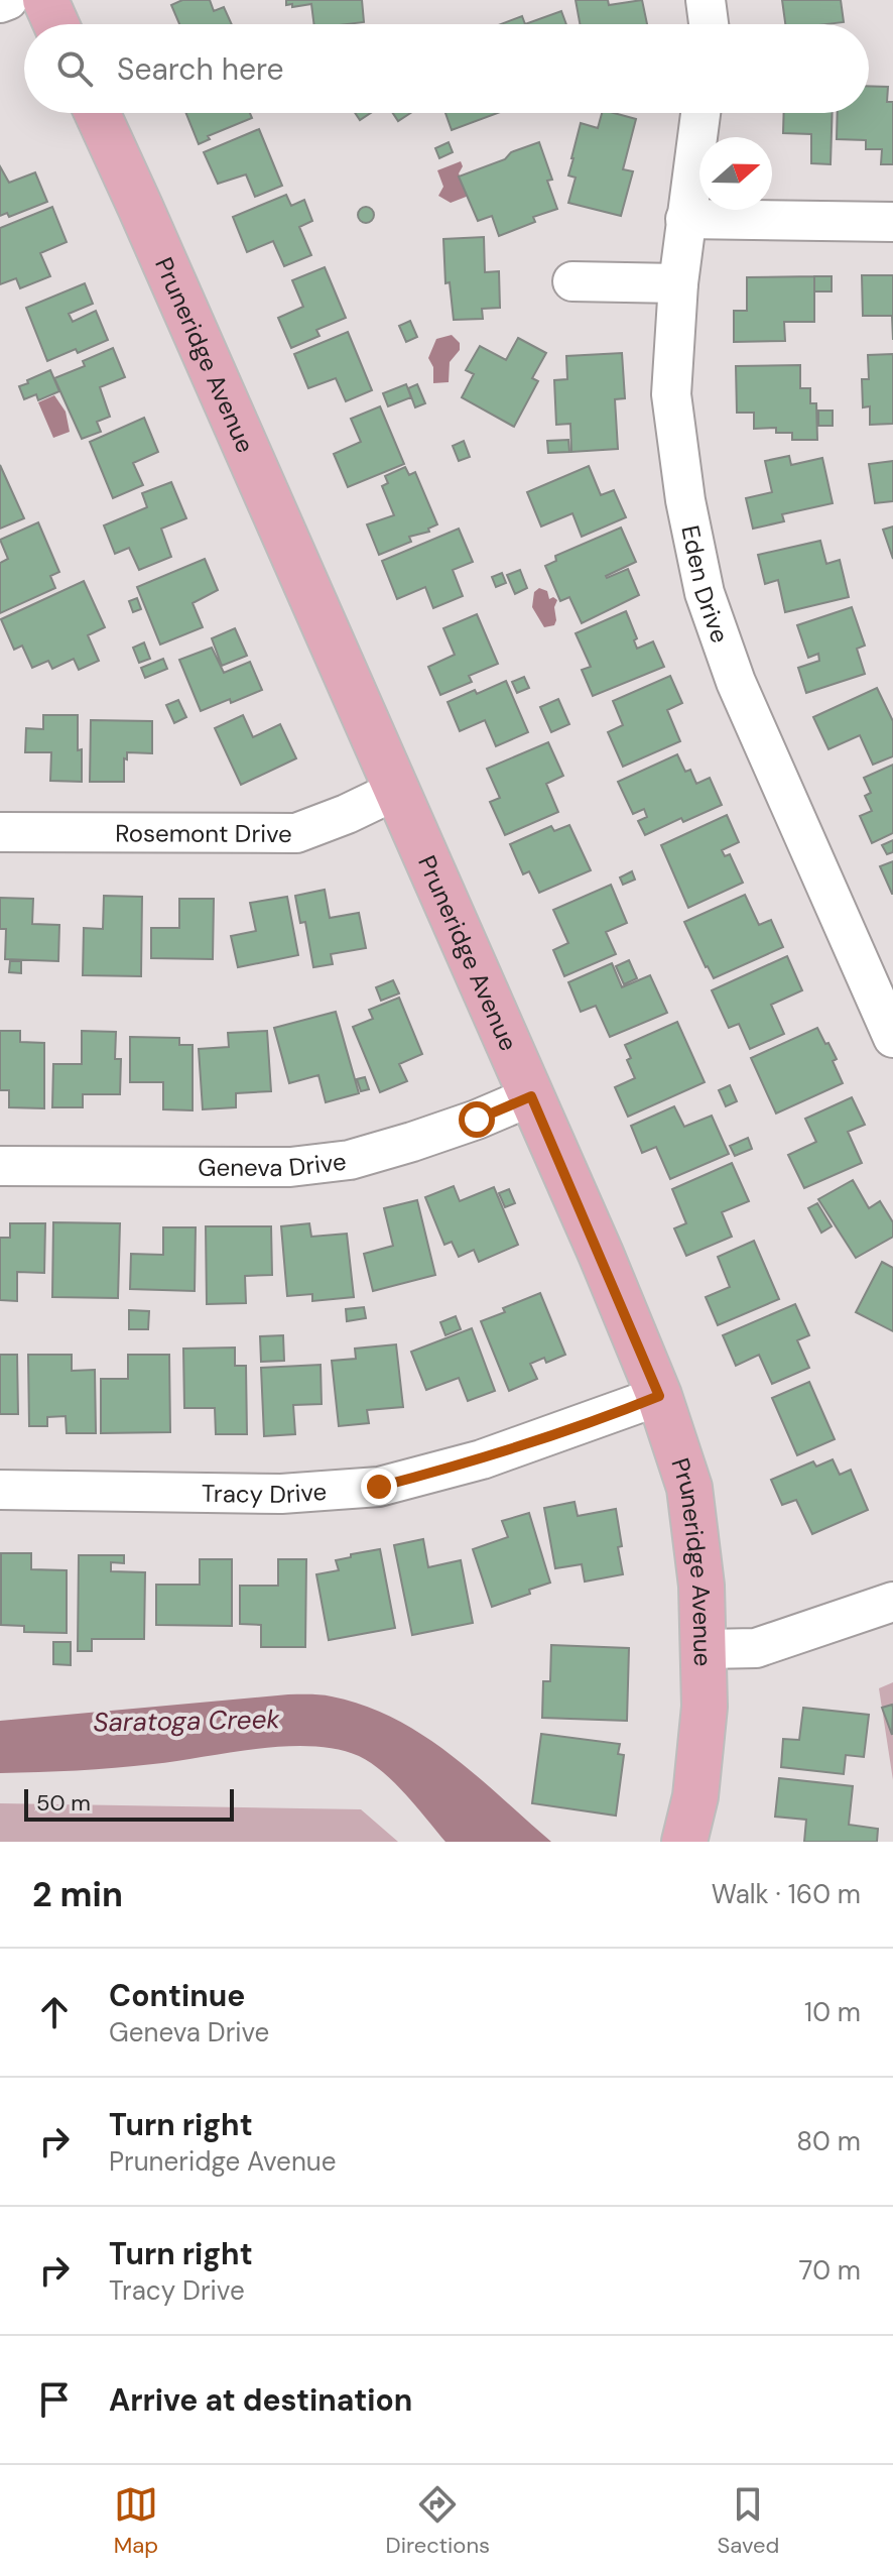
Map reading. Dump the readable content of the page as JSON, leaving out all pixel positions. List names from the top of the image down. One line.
{"streets":{"main road":["Pruneridge Avenue"],"street":["Eden Drive","Rosemont Drive","Geneva Drive","Tracy Drive"]},"crossings":[["Pruneridge Avenue","Rosemont Drive"],["Pruneridge Avenue","Geneva Drive"],["Pruneridge Avenue","Tracy Drive"]],"water":["Saratoga Creek"],"scale_bar":"50 m","north":"right","page":{"search":"Search here","scale":"50 m","heading":["2 min","Walk · 160 m"],"list":[["Continue","Geneva Drive","10 m"],["Turn right","Pruneridge Avenue","80 m"],["Turn right","Tracy Drive","70 m"],"Arrive at destination"],"nav":["Map","Directions","Saved"]}}
